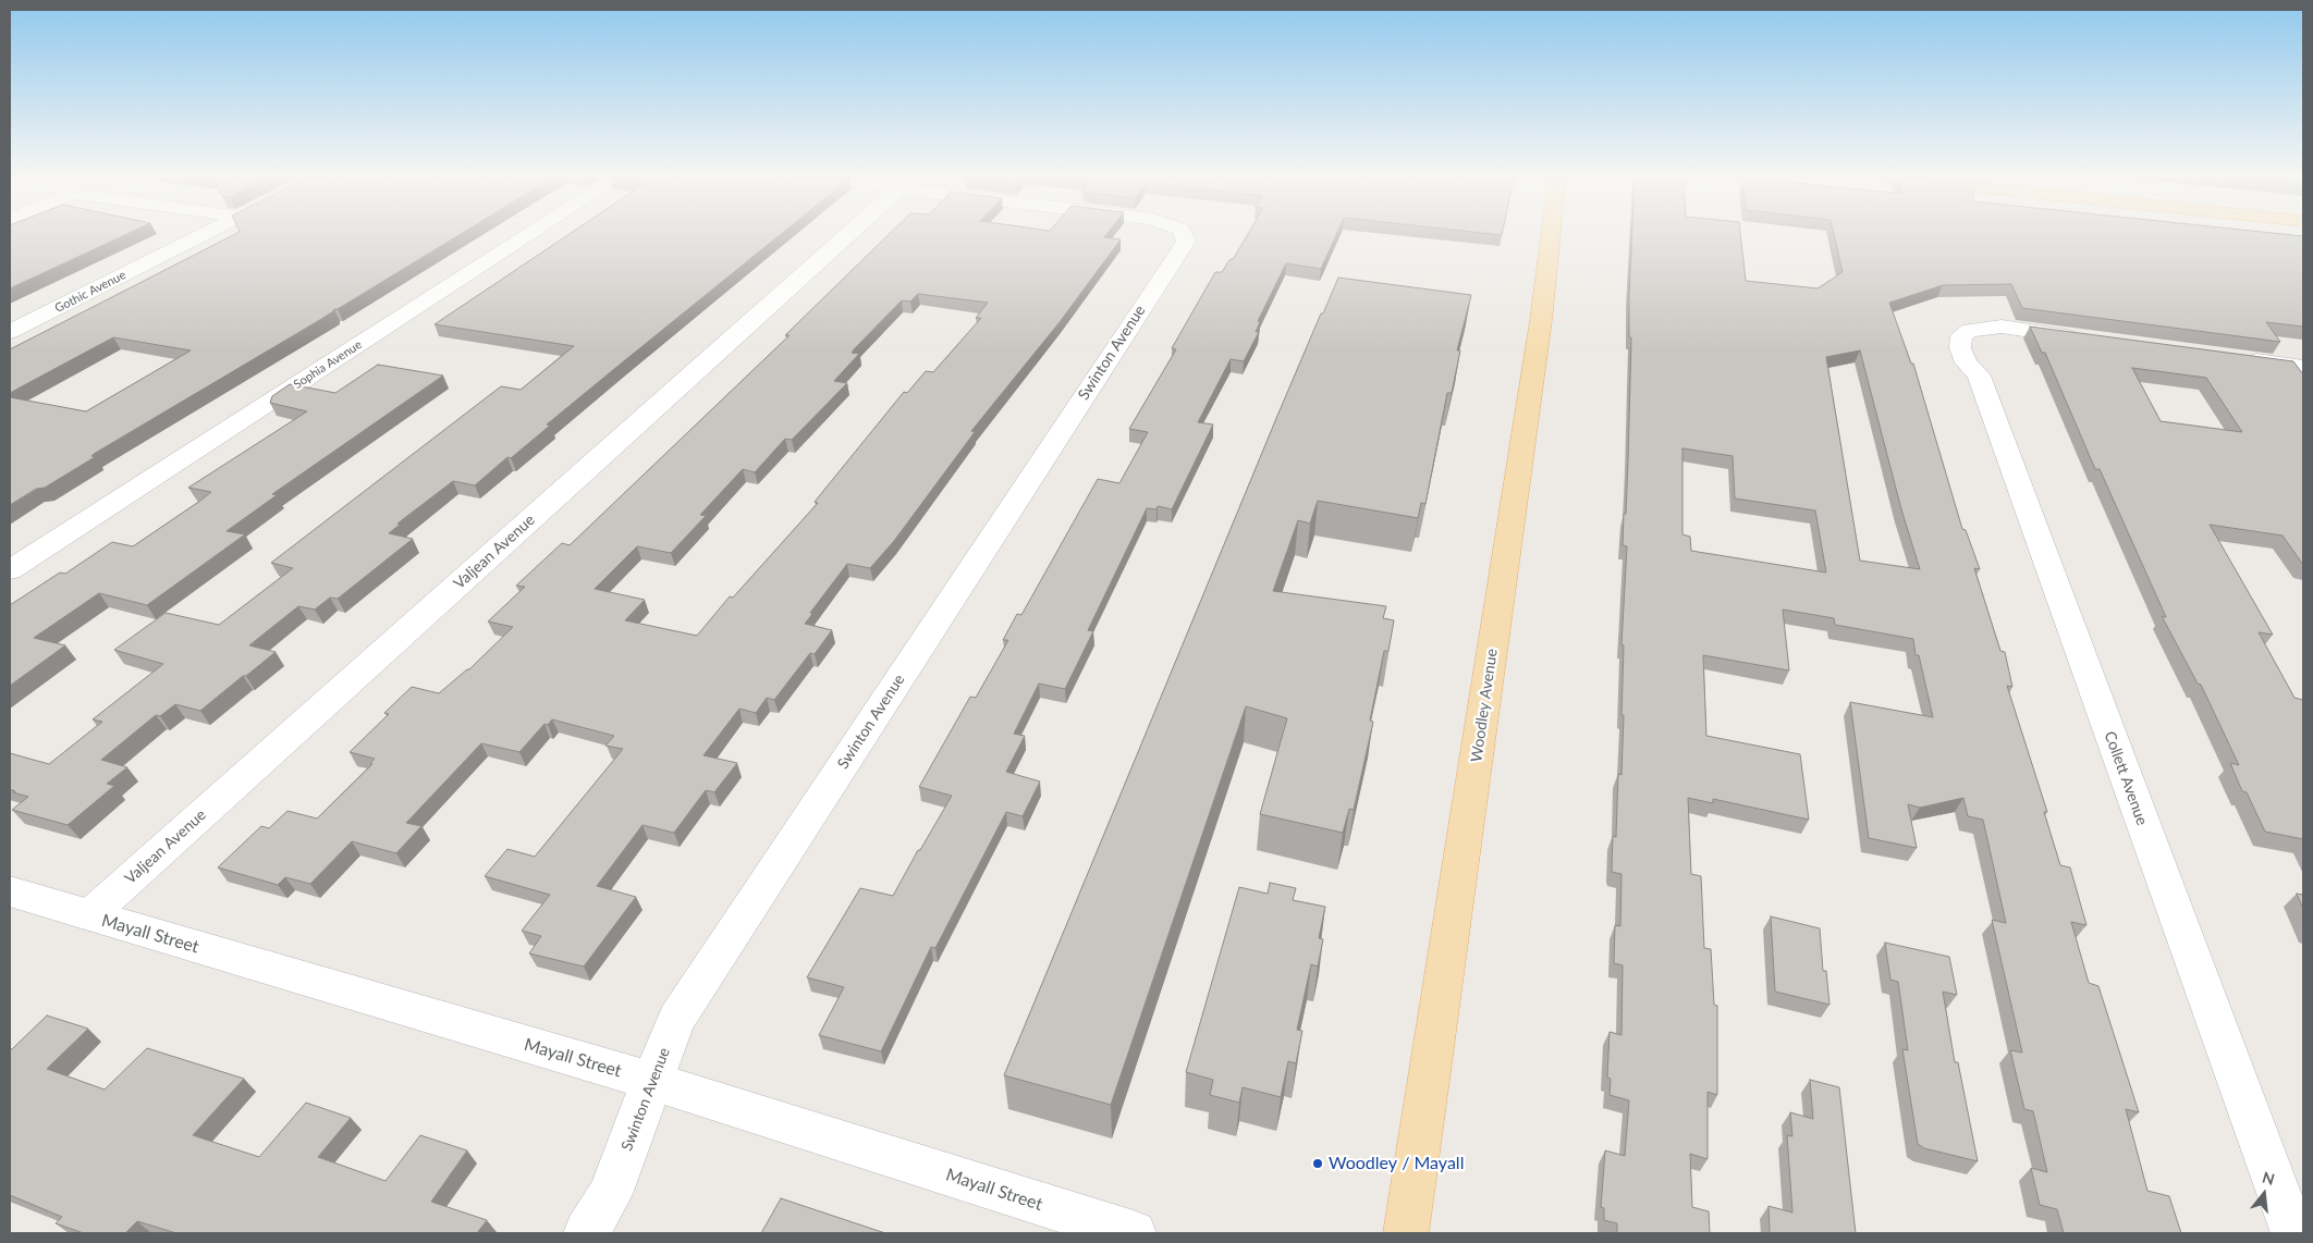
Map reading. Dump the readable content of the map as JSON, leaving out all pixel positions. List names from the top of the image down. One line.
{"streets":{"main road":["Woodley Avenue"],"street":["Gothic Avenue","Swinton Avenue","Sophia Avenue","Valjean Avenue","Collett Avenue","Mayall Street"]},"crossings":[["Swinton Avenue","Mayall Street"],["Valjean Avenue","Mayall Street"]],"places":["Woodley / Mayall"],"north":"top"}
